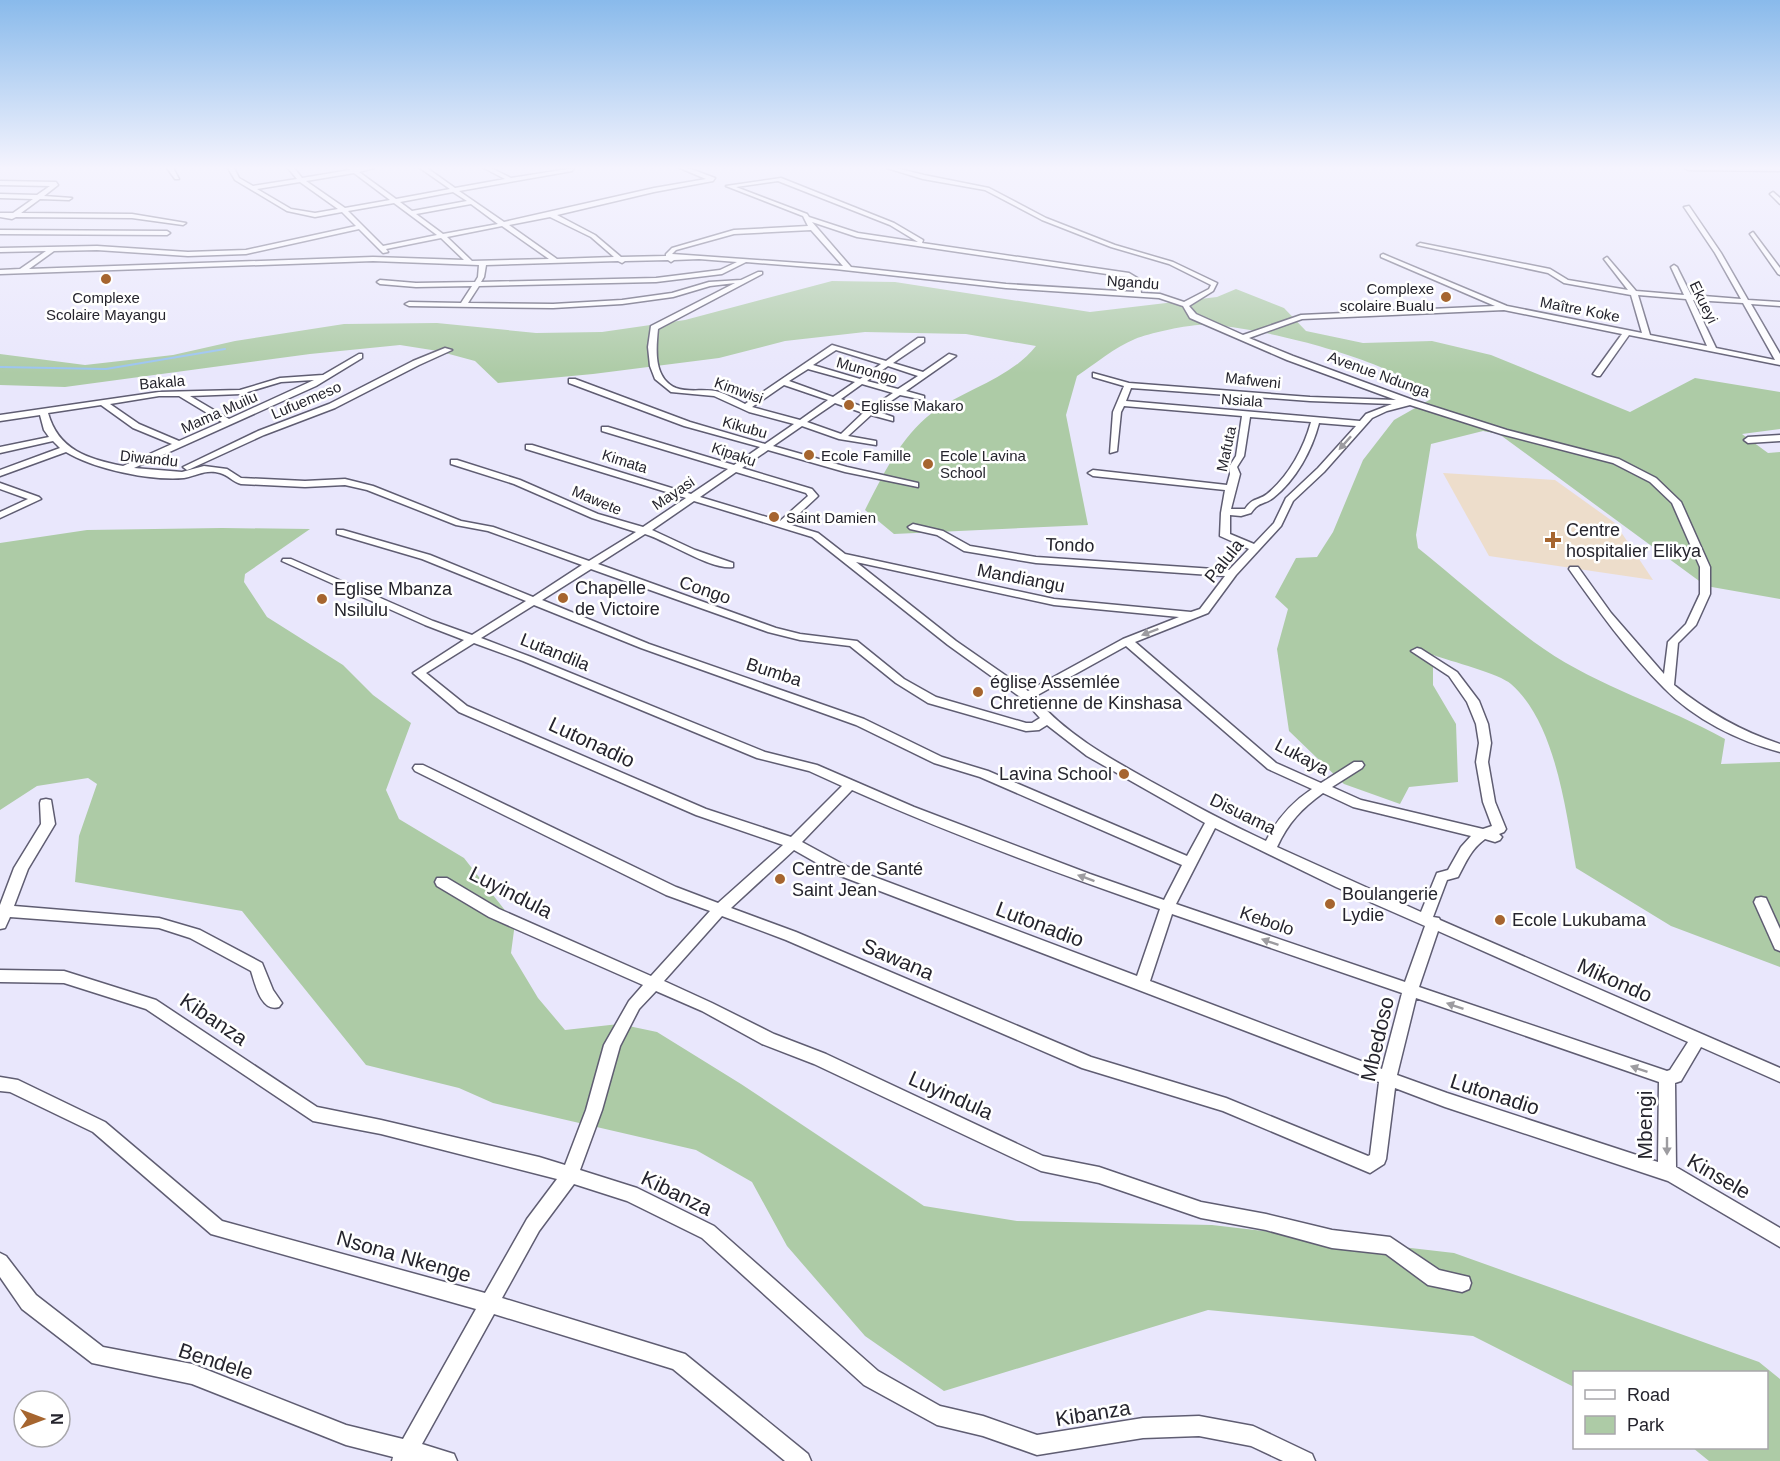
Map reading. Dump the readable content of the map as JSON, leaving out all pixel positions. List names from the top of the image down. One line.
{"streets":{"street":["Ngandu","Ekueyi","Maître Koke","Munongo","Avenue Ndunga","Mafweni","Bakala","Kimwisi","Lufuemeso","Nsiala","Mama Muilu","Kikubu","Mafuta","Kipaku","Diwandu","Kimata","Mayasi","Mawete","Tondo","Palula","Mandiangu","Congo","Lutandila","Bumba","Lutonadio","Lukaya","Disuama","Luyindula","Kebolo","Sawana","Mikondo","Kibanza","Mbedoso","Mbengi","Kinsele","Nsona Nkenge","Bendele"]},"crossings":[["Ngandu","Avenue Ndunga"],["Ekueyi","Maître Koke"],["Munongo","Kimwisi"],["Munongo","Mayasi"],["Avenue Ndunga","Mafweni"],["Avenue Ndunga","Palula"],["Mafweni","Palula"],["Bakala","Mama Muilu"],["Bakala","Diwandu"],["Kimwisi","Mayasi"],["Lufuemeso","Diwandu"],["Nsiala","Mafuta"],["Nsiala","Palula"],["Mama Muilu","Diwandu"],["Kikubu","Mayasi"],["Mafuta","Palula"],["Kipaku","Kimata"],["Kipaku","Mayasi"],["Diwandu","Congo"],["Kimata","Mayasi"],["Kimata","Palula"],["Kimata","Mandiangu"],["Kimata","Disuama"],["Mayasi","Mawete"],["Mayasi","Congo"],["Mayasi","Lutandila"],["Mayasi","Bumba"],["Mayasi","Lutonadio"],["Tondo","Palula"],["Palula","Mandiangu"],["Palula","Lukaya"],["Palula","Disuama"],["Congo","Disuama"],["Lutandila","Kebolo"],["Lutonadio","Mbedoso"],["Lutonadio","Mbengi"],["Lutonadio","Kinsele"],["Lukaya","Mbedoso"],["Disuama","Mikondo"],["Disuama","Mbedoso"],["Kebolo","Mbedoso"],["Kebolo","Mbengi"],["Sawana","Mbedoso"],["Mikondo","Mbedoso"],["Mbengi","Kinsele"]],"one_way":["Kebolo","Mbengi"],"places":{"other":["Complexe Scolaire Mayangu","Complexe scolaire Bualu","Eglisse Makaro","Ecole Famille","Ecole Lavina School","Saint Damien","Chapelle de Victoire","Eglise Mbanza Nsilulu","église Assemlée Chretienne de Kinshasa","Lavina School","Centre de Santé Saint Jean","Boulangerie Lydie","Ecole Lukubama"],"health":["Centre hospitalier Elikya"]},"legend":["Road","Park"],"north":"right"}
